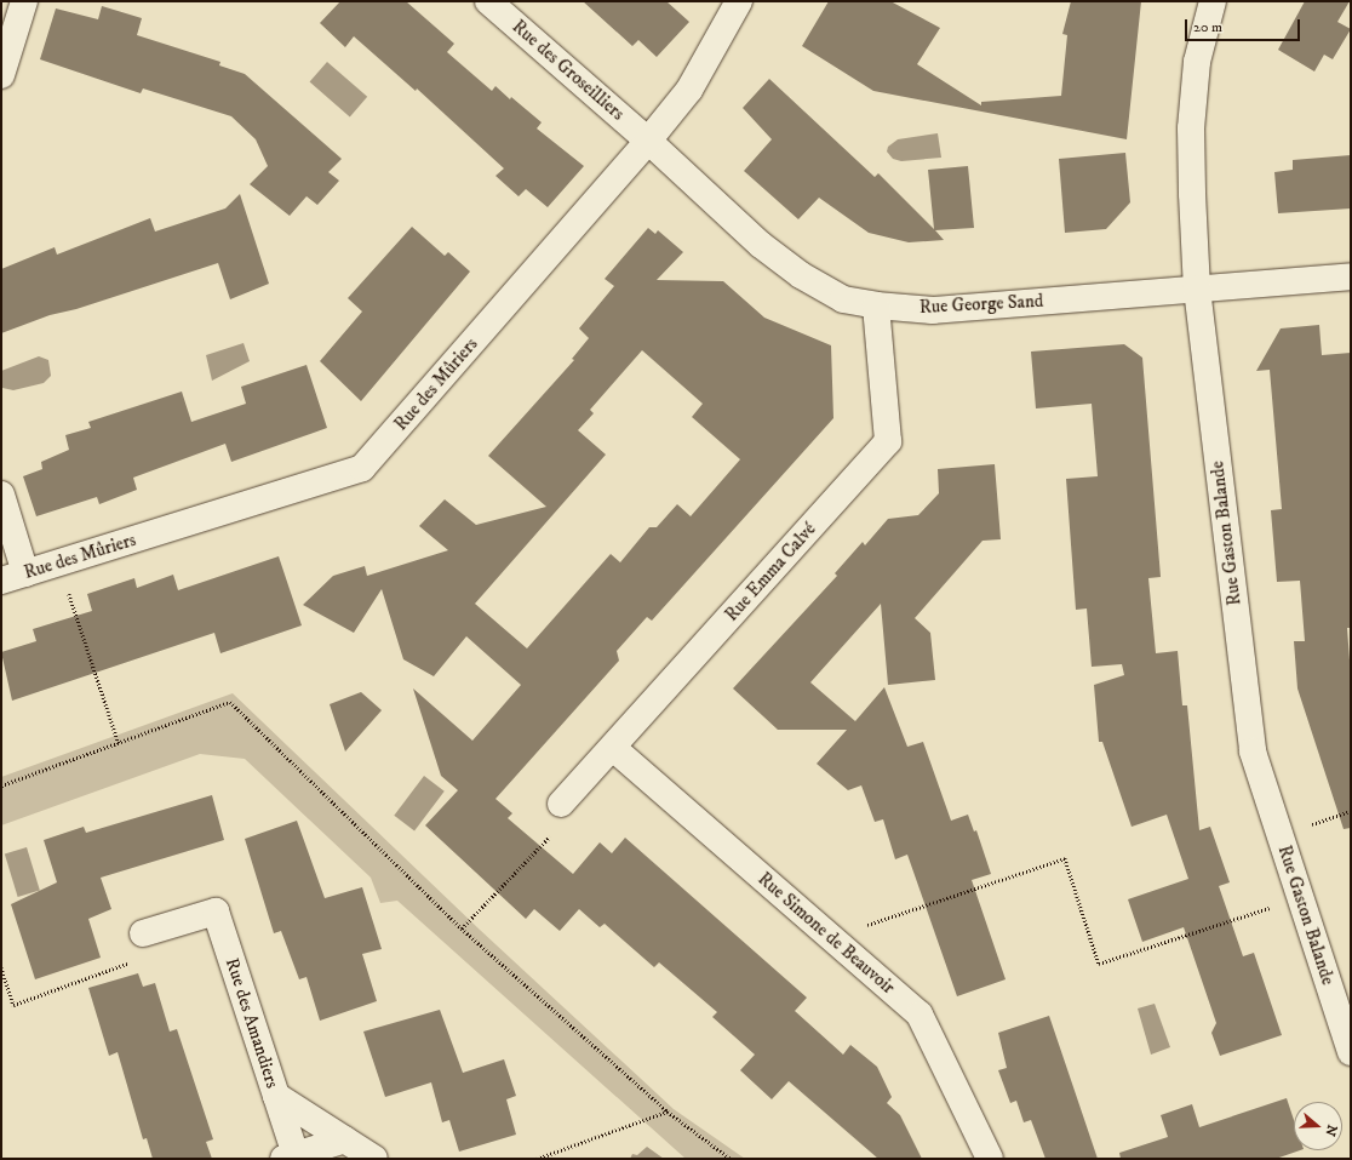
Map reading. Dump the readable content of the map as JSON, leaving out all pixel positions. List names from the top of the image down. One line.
{"streets":{"street":["Rue des Groseilliers","Rue George Sand","Rue des Mûriers","Rue Gaston Balande","Rue Emma Calvé","Rue Simone de Beauvoir","Rue des Amandiers"]},"crossings":[["Rue des Groseilliers","Rue George Sand"],["Rue des Groseilliers","Rue des Mûriers"],["Rue George Sand","Rue des Mûriers"],["Rue George Sand","Rue Gaston Balande"],["Rue George Sand","Rue Emma Calvé"],["Rue Emma Calvé","Rue Simone de Beauvoir"]],"scale_bar":"20 m","north":"right"}
